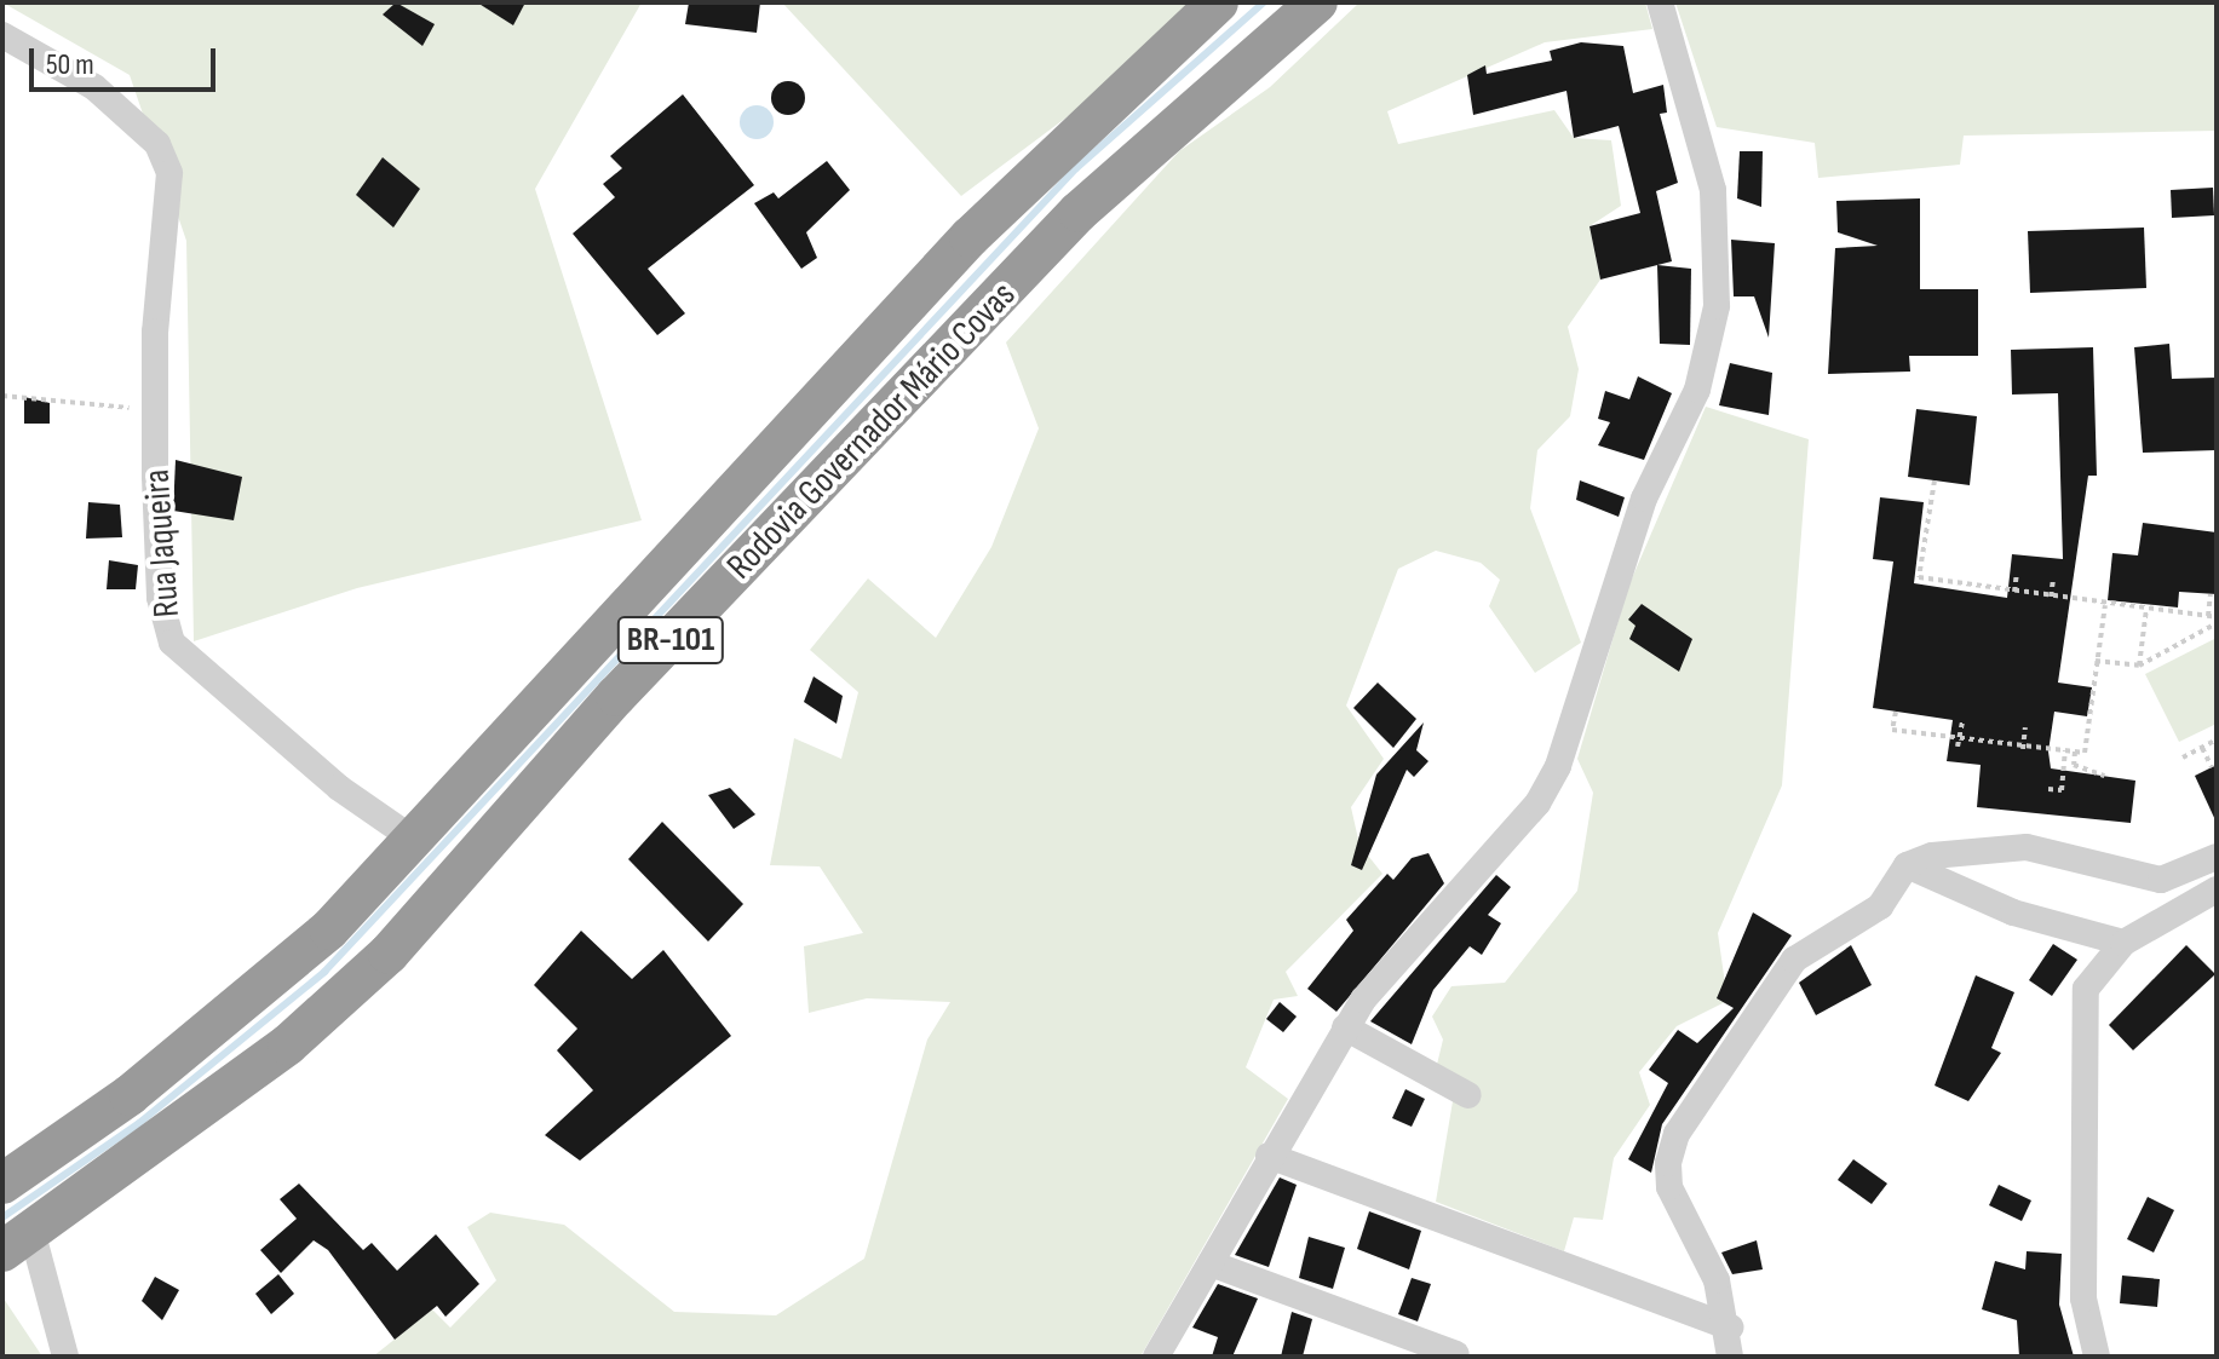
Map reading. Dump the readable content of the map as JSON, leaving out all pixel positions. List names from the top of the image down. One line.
{"streets":{"highway":["Rodovia Governador Mário Covas","BR-101"],"street":["Rua Jaqueira"]},"crossings":[["Rodovia Governador Mário Covas","Rua Jaqueira"]],"scale_bar":"50 m"}
